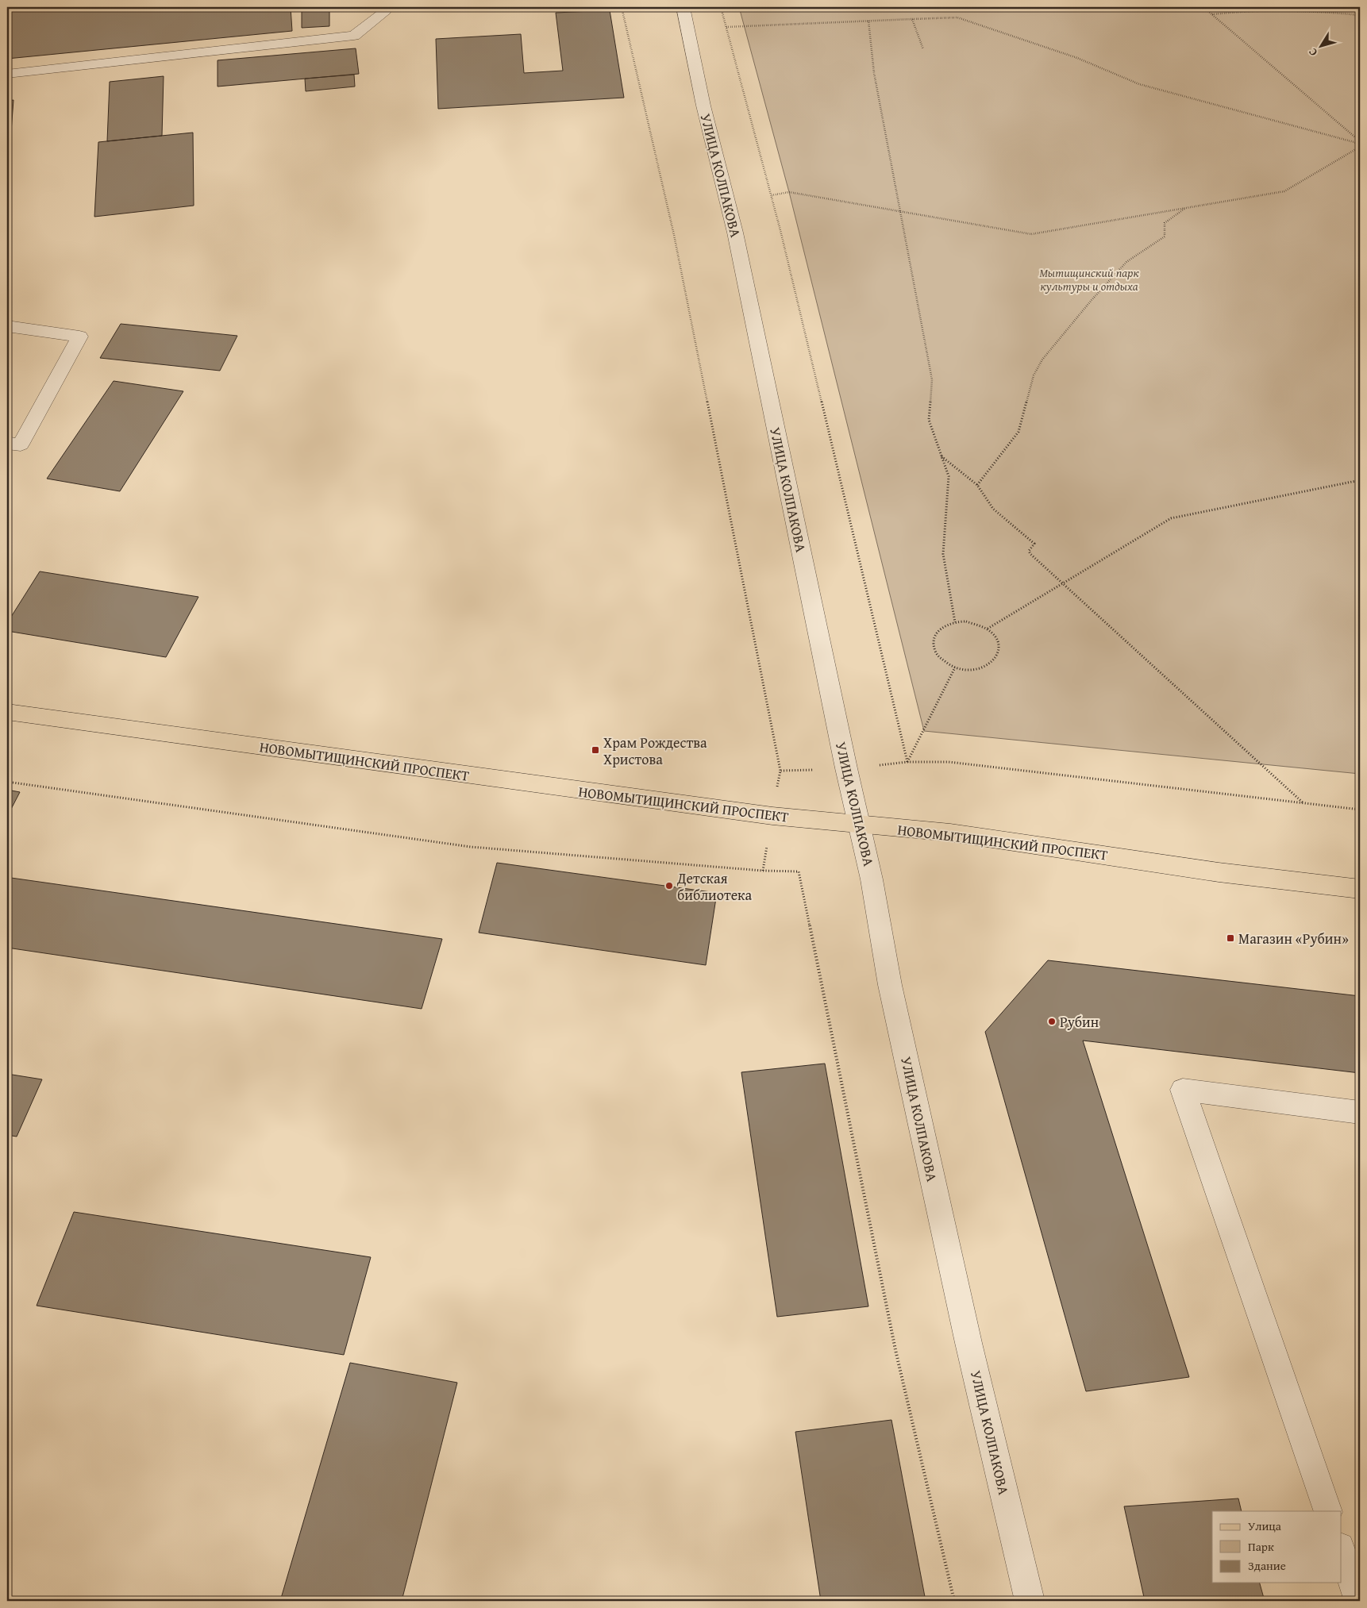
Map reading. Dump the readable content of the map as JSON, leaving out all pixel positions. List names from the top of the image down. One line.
{"streets":{"main road":["НОВОМЫТИЩИНСКИЙ ПРОСПЕКТ"],"street":["УЛИЦА КОЛПАКОВА"]},"crossings":[["УЛИЦА КОЛПАКОВА","НОВОМЫТИЩИНСКИЙ ПРОСПЕКТ"]],"parks":["Мытищинский парк культуры и отдыха"],"places":{"transit":["Храм Рождества Христова","Магазин «Рубин»"],"other":["Детская библиотека","Рубин"]},"legend":["Улица","Парк","Здание"],"north":"bottom left"}
